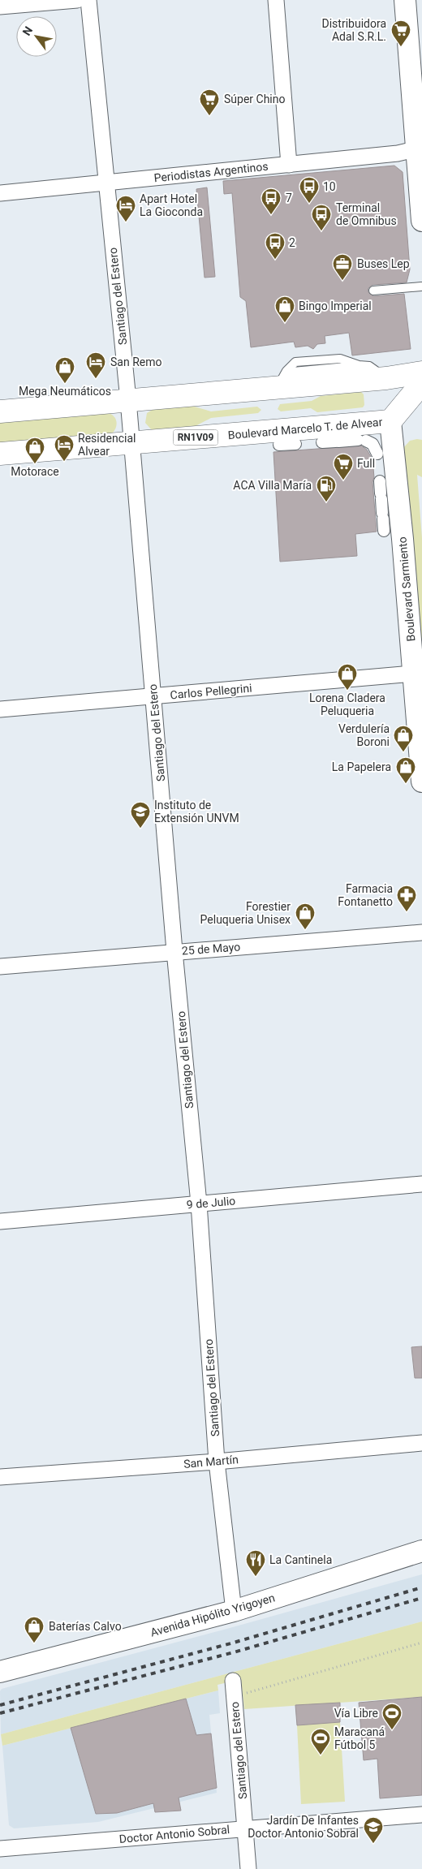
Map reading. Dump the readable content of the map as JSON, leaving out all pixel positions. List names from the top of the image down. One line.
{"streets":{"main road":["Boulevard Marcelo T. de Alvear","RN1V09","Boulevard Sarmiento","Avenida Hipólito Yrigoyen"],"street":["Periodistas Argentinos","Santiago del Estero","Carlos Pellegrini","25 de Mayo","9 de Julio","San Martín","Doctor Antonio Sobral"]},"crossings":[["Periodistas Argentinos","Santiago del Estero"],["Santiago del Estero","Boulevard Marcelo T. de Alvear"],["Santiago del Estero","Carlos Pellegrini"],["Santiago del Estero","25 de Mayo"],["Santiago del Estero","9 de Julio"],["Santiago del Estero","San Martín"],["Santiago del Estero","Avenida Hipólito Yrigoyen"],["Santiago del Estero","Doctor Antonio Sobral"],["Boulevard Marcelo T. de Alvear","Boulevard Sarmiento"],["Boulevard Sarmiento","Carlos Pellegrini"]],"places":{"supermarket":["Distribuidora Adal S.R.L.","Súper Chino","Full"],"bus stop":["10","7","Terminal de Omnibus","2"],"hotel":["Apart Hotel La Gioconda","San Remo","Residencial Alvear"],"office":["Buses Lep"],"shop":["Bingo Imperial","Mega Neumáticos","Motorace","Lorena Cladera Peluqueria","Verdulería Boroni","La Papelera","Forestier Peluqueria Unisex","Baterías Calvo"],"fuel station":["ACA Villa María"],"school or university":["Instituto de Extensión UNVM","Jardín De Infantes Doctor Antonio Sobral"],"pharmacy":["Farmacia Fontanetto"],"restaurant":["La Cantinela"],"sports":["Vía Libre","Maracaná Fútbol 5"]},"north":"top left"}
